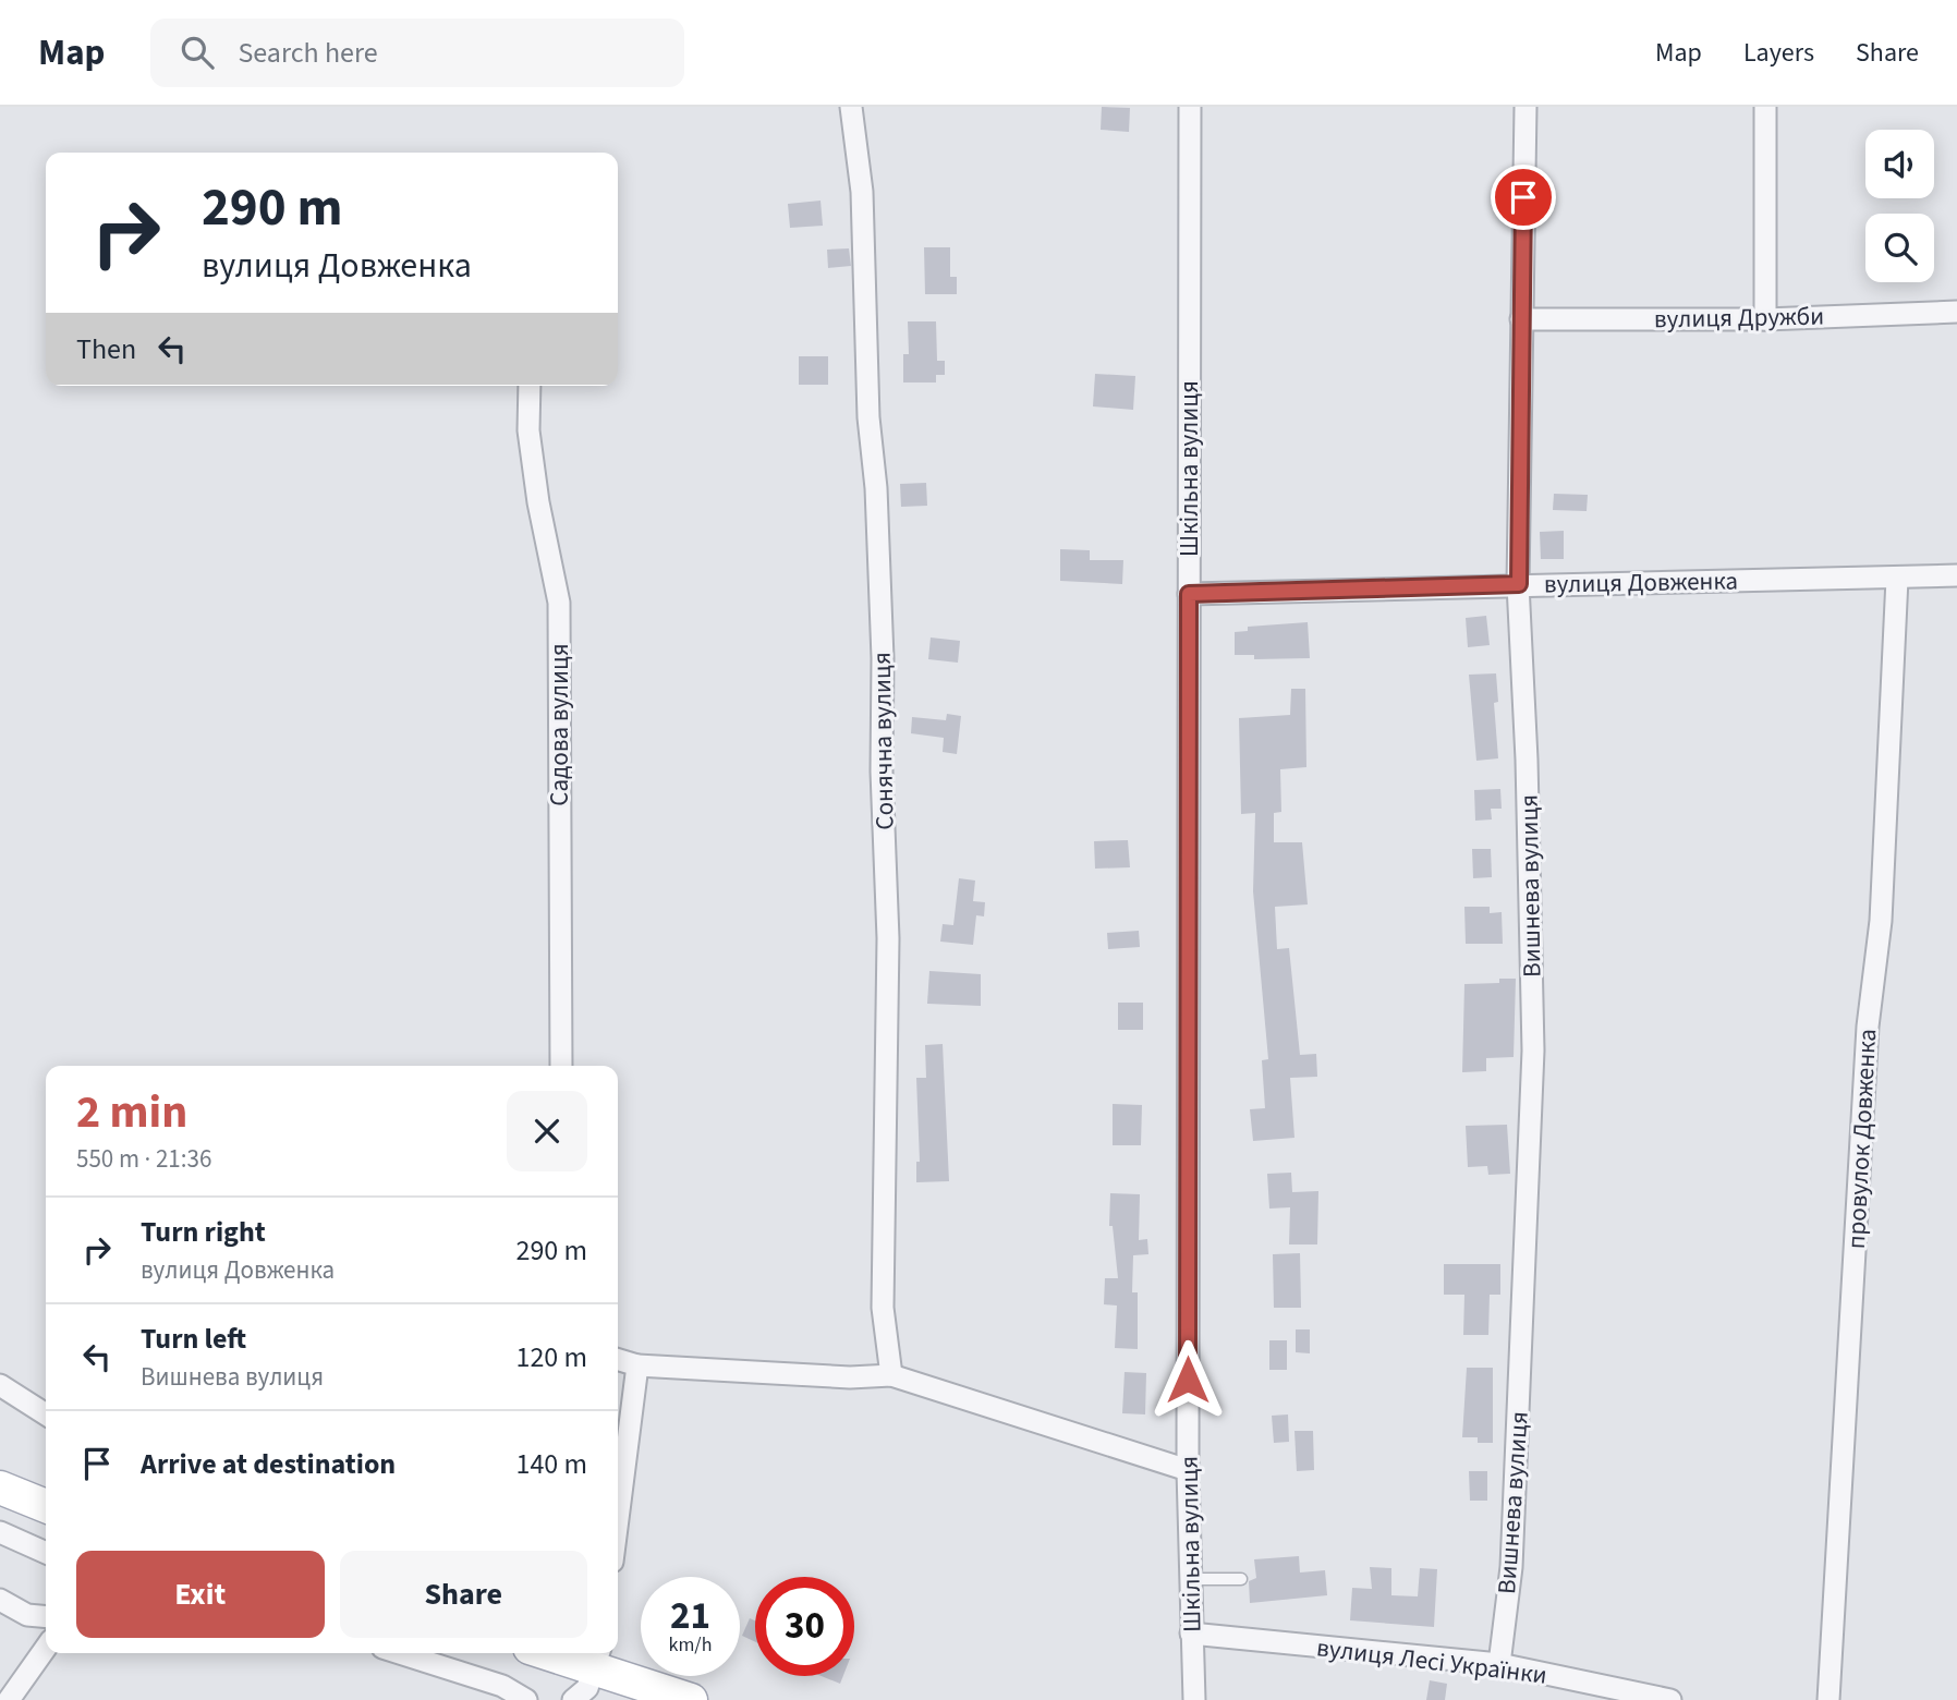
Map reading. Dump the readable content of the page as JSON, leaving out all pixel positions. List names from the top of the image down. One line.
{"streets":{"street":["вулиця Дружби","Шкільна вулиця","вулиця Довженка","Садова вулиця","Сонячна вулиця","Вишнева вулиця","провулок Довженка","вулиця Лесі Українки"]},"crossings":[["вулиця Дружби","Вишнева вулиця"],["Шкільна вулиця","вулиця Довженка"],["Шкільна вулиця","вулиця Лесі Українки"],["вулиця Довженка","Вишнева вулиця"],["вулиця Довженка","провулок Довженка"],["Вишнева вулиця","вулиця Лесі Українки"]],"page":{"header":"Map","search":"Search here","nav":["Map","Layers","Share"],"turn":["290 m","вулиця Довженка"],"then":"Then","heading":["2 min","550 m · 21:36"],"list":[{"name":"Turn right","note":"вулиця Довженка","value":"290 m"},{"name":"Turn left","note":"Вишнева вулиця","value":"120 m"},{"name":"Arrive at destination","value":"140 m"}],"buttons":["Exit","Share"],"speed":"21 km/h","limit":"30"}}
